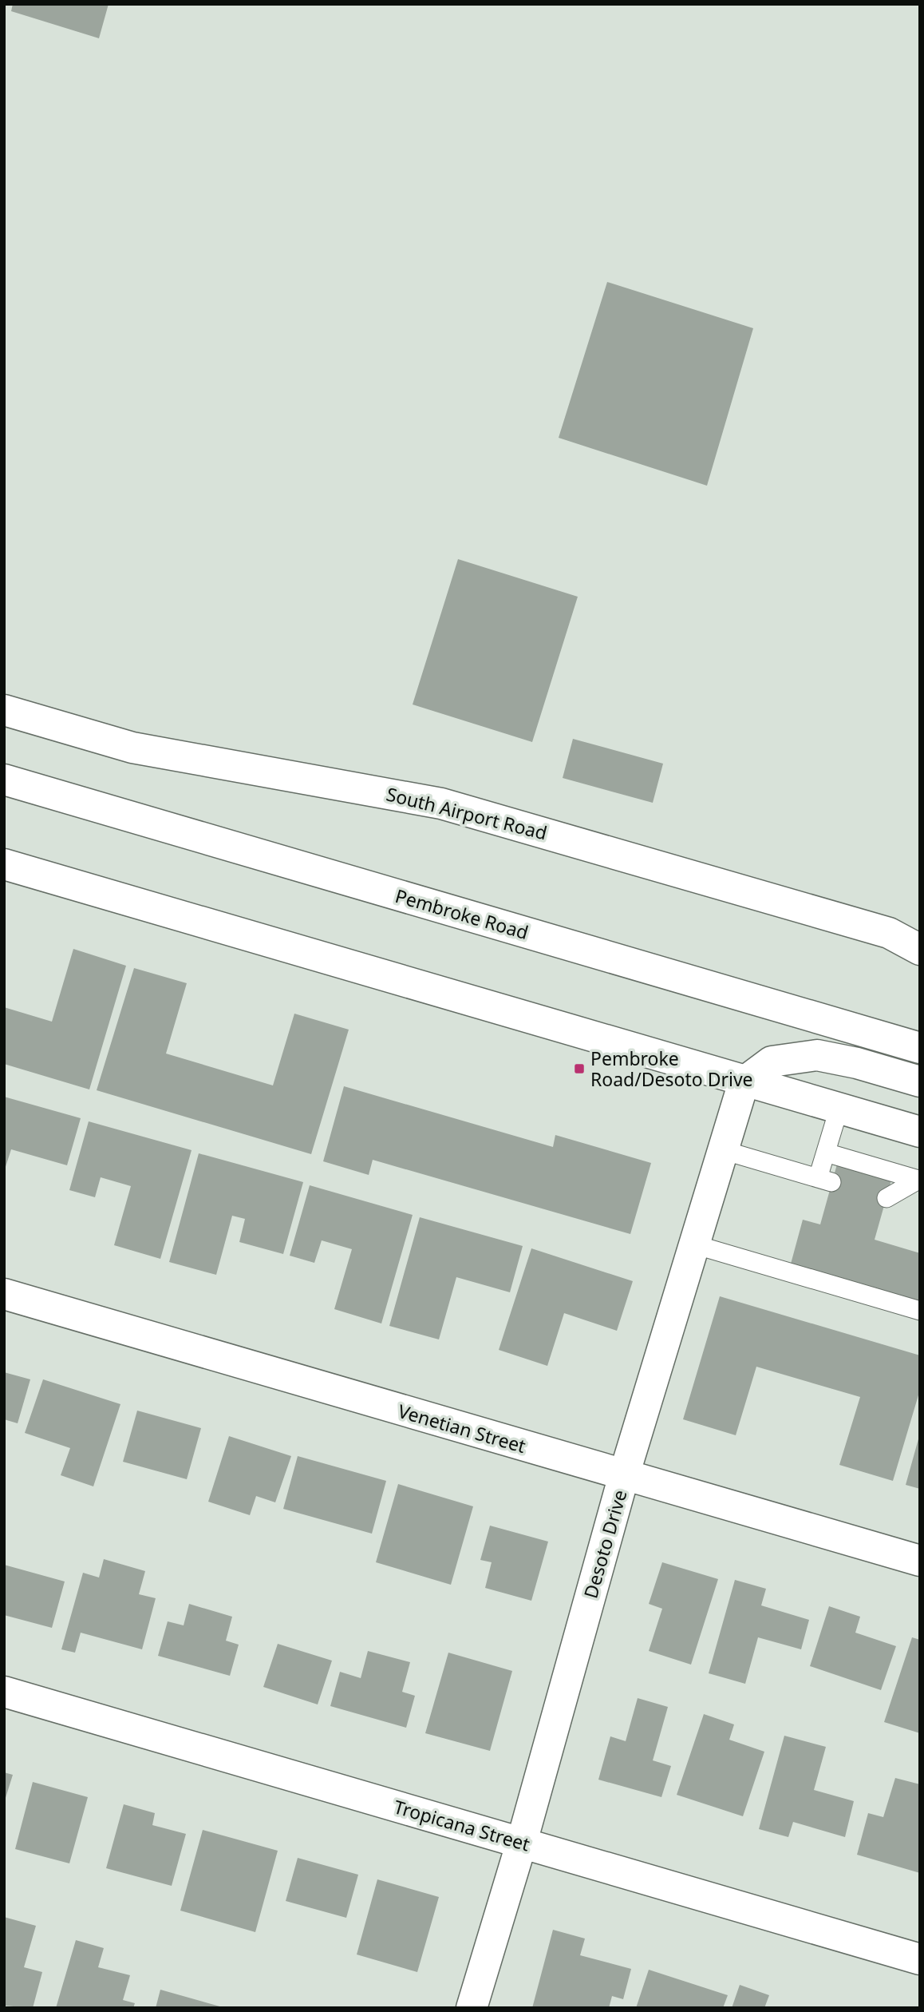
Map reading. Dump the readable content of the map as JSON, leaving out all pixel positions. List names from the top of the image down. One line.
{"streets":{"street":["South Airport Road","Pembroke Road","Venetian Street","Desoto Drive","Tropicana Street"]},"crossings":[["Venetian Street","Desoto Drive"],["Desoto Drive","Tropicana Street"]],"places":{"transit":["Pembroke Road/Desoto Drive"]}}
